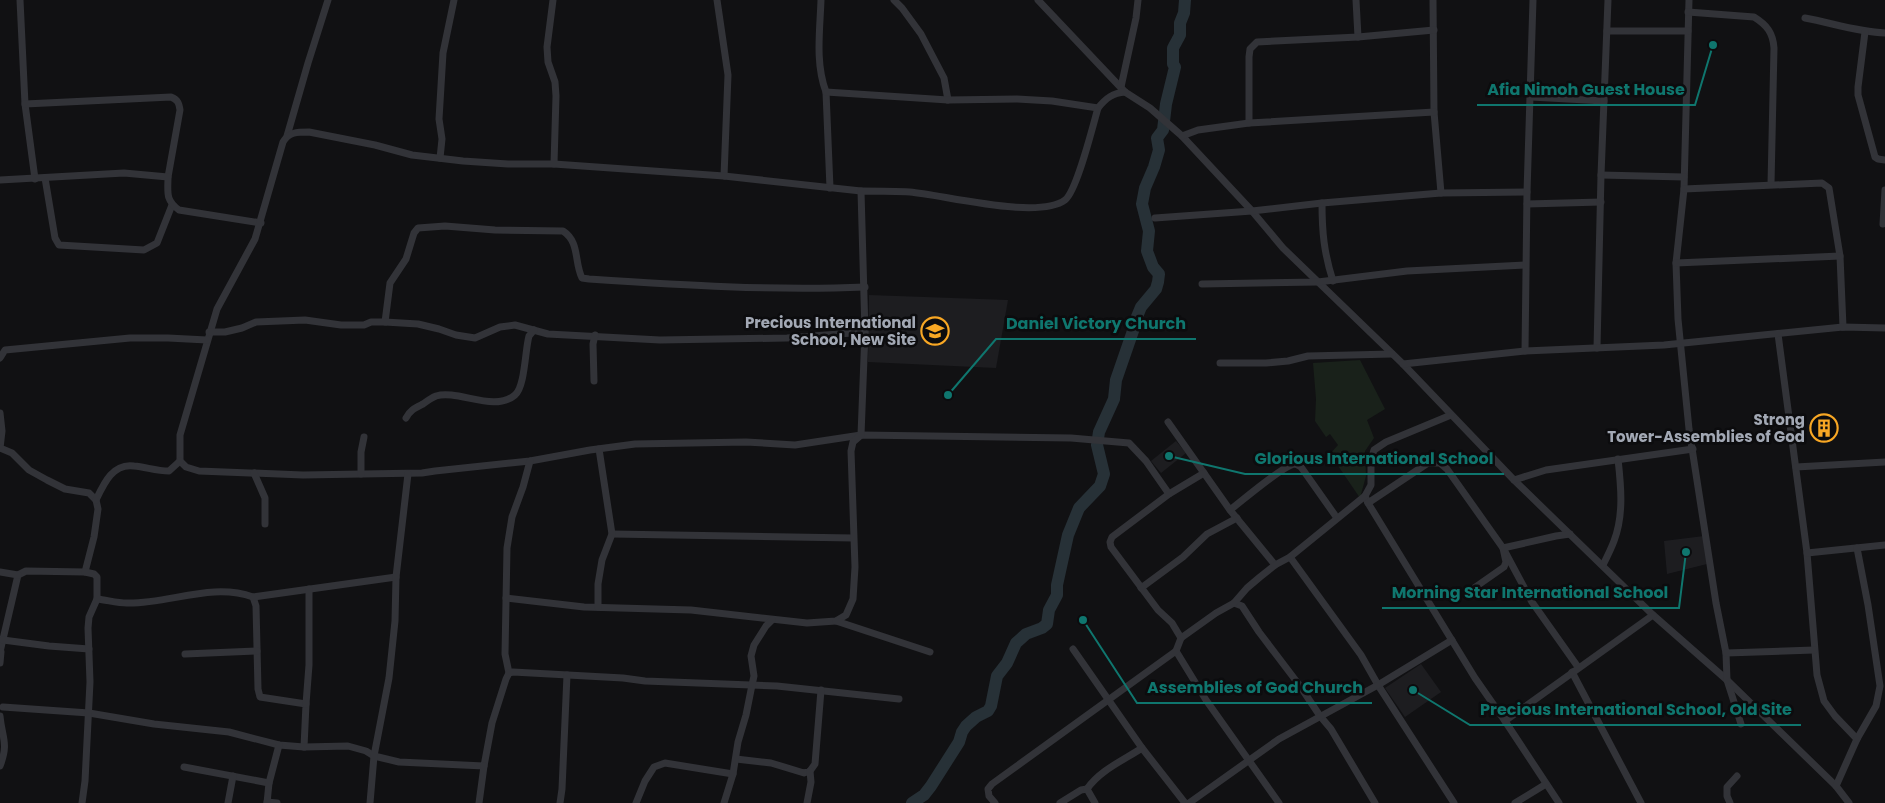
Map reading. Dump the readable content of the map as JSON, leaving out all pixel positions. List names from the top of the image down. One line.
{"places":{"other":["Afia Nimoh Guest House","Daniel Victory Church","Glorious International School","Morning Star International School","Assemblies of God Church","Precious International School, Old Site"],"school or university":["Precious International School, New Site"],"building":["Strong Tower-Assemblies of God"]}}
